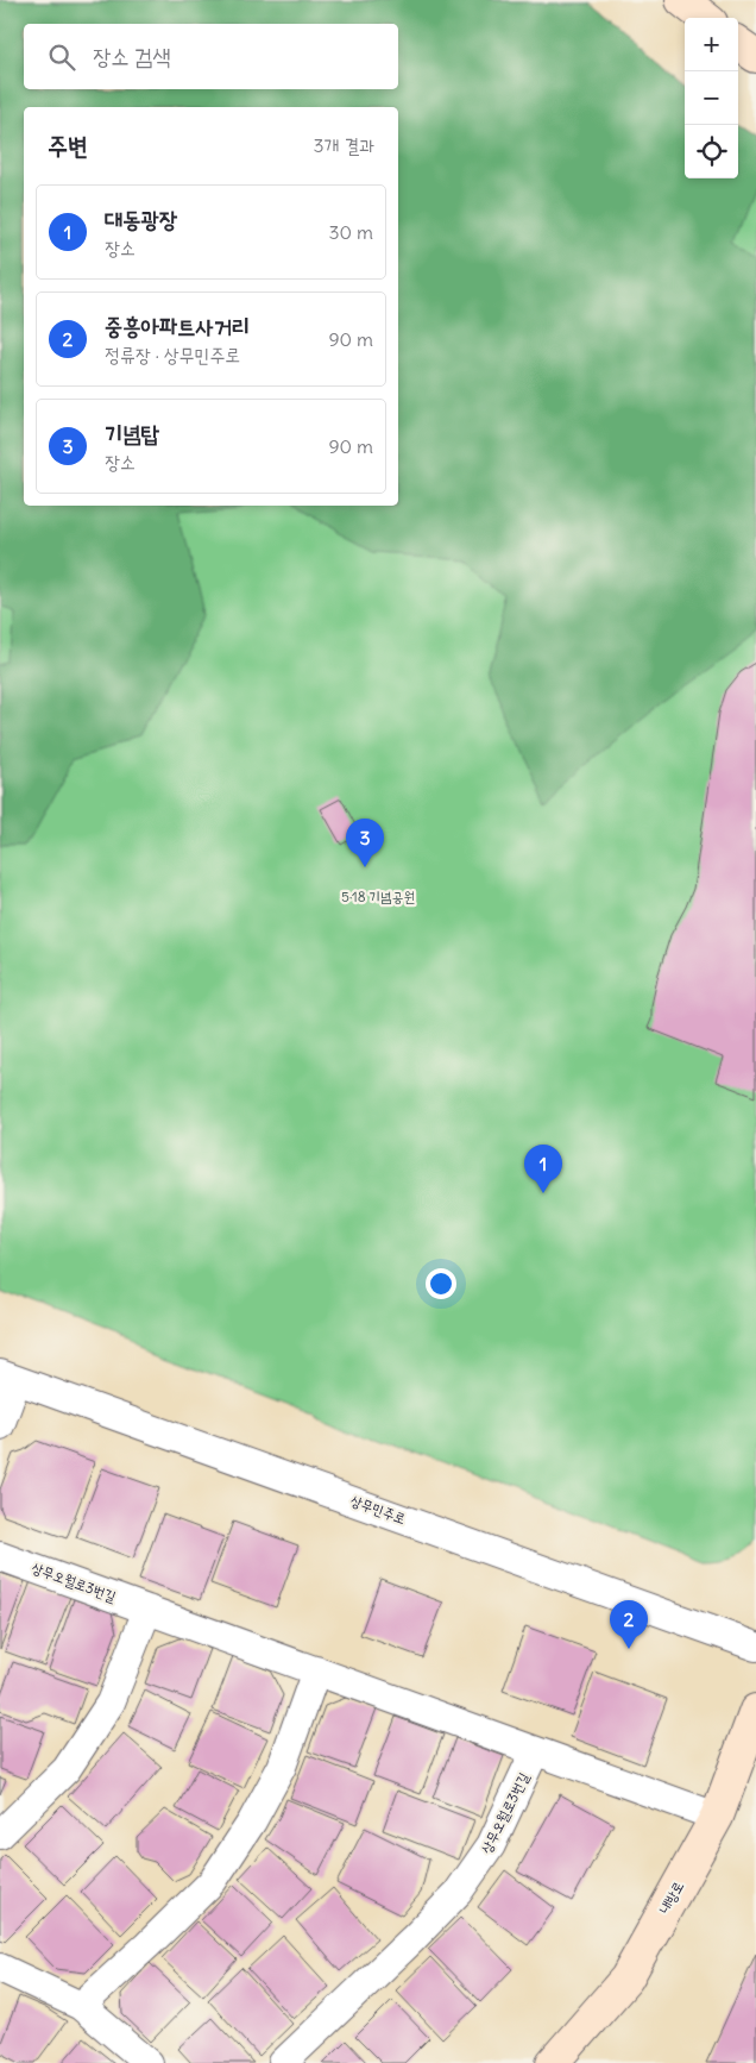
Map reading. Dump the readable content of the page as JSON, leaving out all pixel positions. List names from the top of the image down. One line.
{"streets":{"street":["상무민주로","상무오월로3번길","내방로"]},"parks":["5·18 기념공원"],"page":{"map_buttons":["+","−"],"search":"장소 검색","heading":["주변","3개 결과"],"list":[{"mark":"1","name":"대동광장","note":"장소","value":"30 m"},{"mark":"2","name":"중흥아파트사거리","note":"정류장 · 상무민주로","value":"90 m"},{"mark":"3","name":"기념탑","note":"장소","value":"90 m"}],"pins":["3","1","2"]}}
